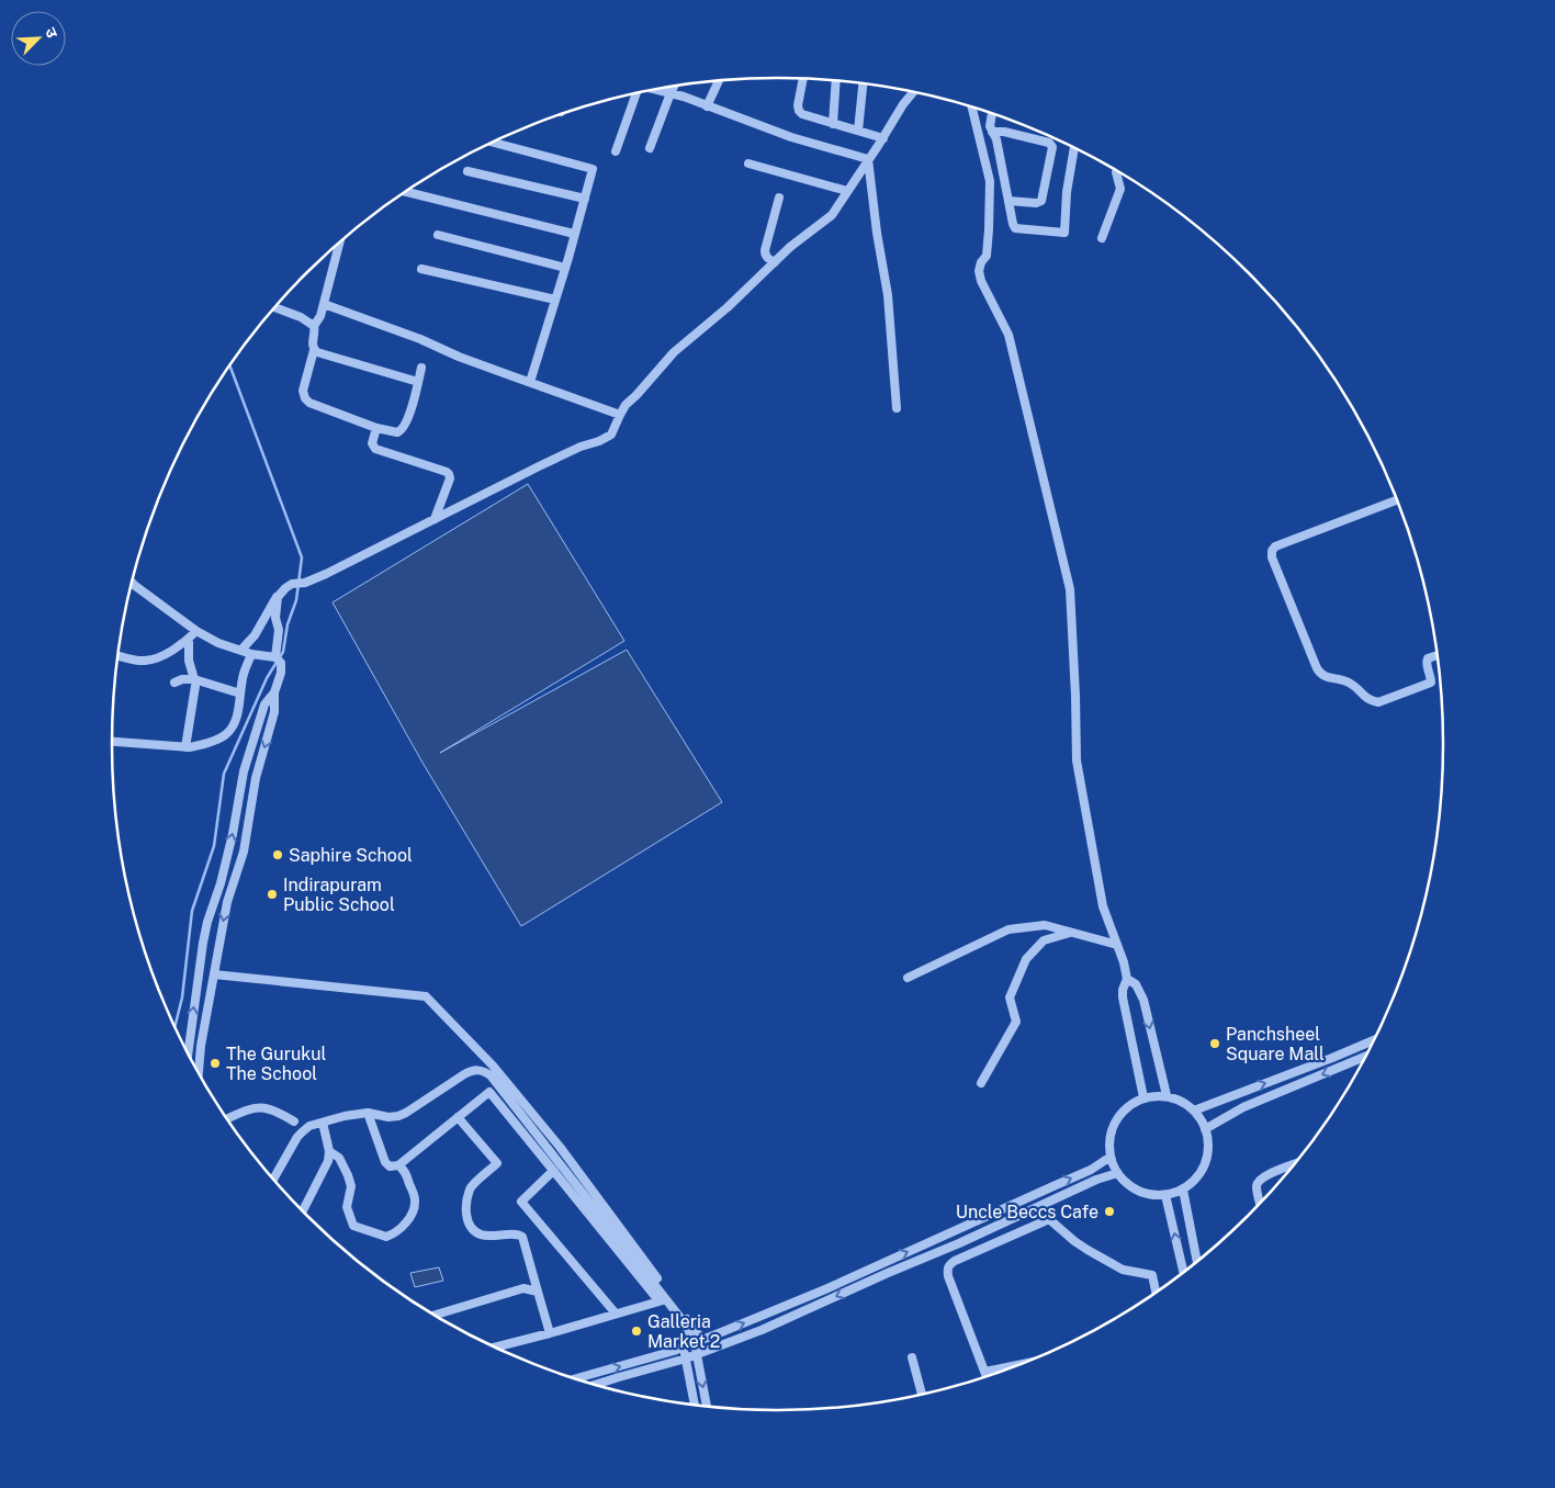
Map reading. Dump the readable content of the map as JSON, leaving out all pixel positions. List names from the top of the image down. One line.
{"places":["Saphire School","Indirapuram Public School","Panchsheel Square Mall","The Gurukul The School","Uncle Beccs Cafe","Galleria Market 2"],"north":"top right"}
